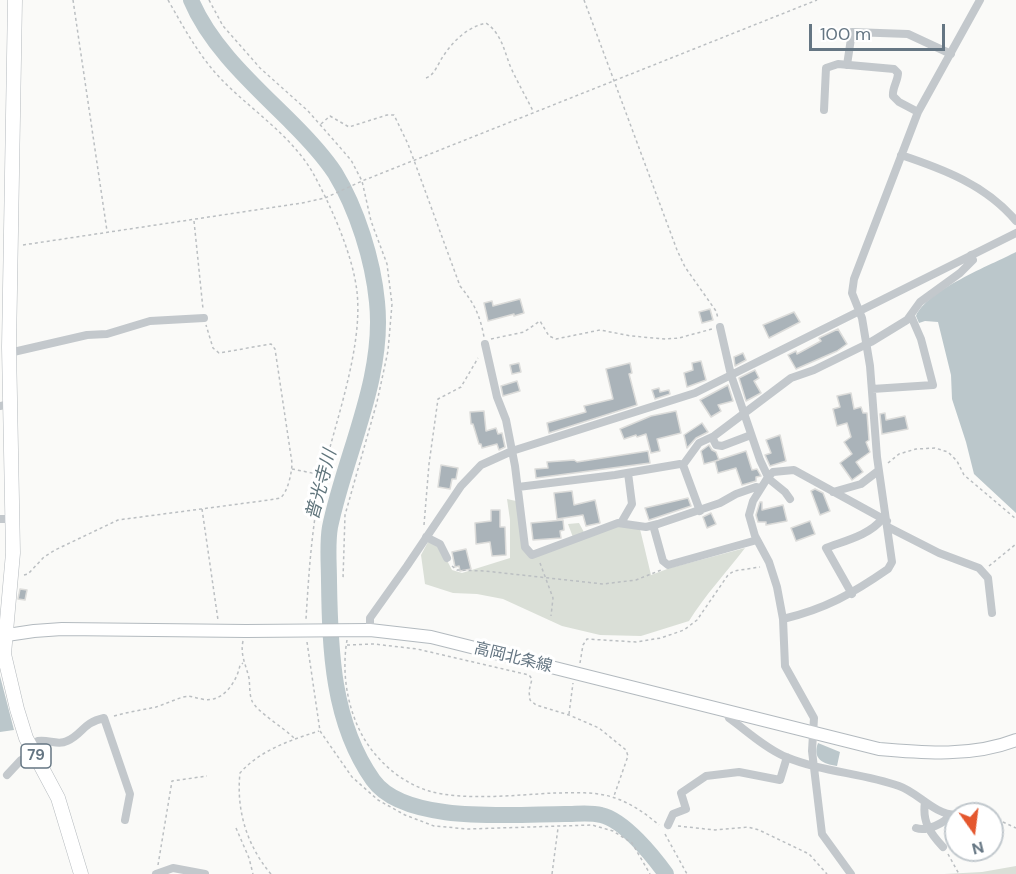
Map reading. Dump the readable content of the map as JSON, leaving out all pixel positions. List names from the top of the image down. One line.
{"streets":{"main road":["高岡北条線","79"]},"crossings":[["高岡北条線","79"]],"water":["普光寺川"],"scale_bar":"100 m","north":"bottom"}
